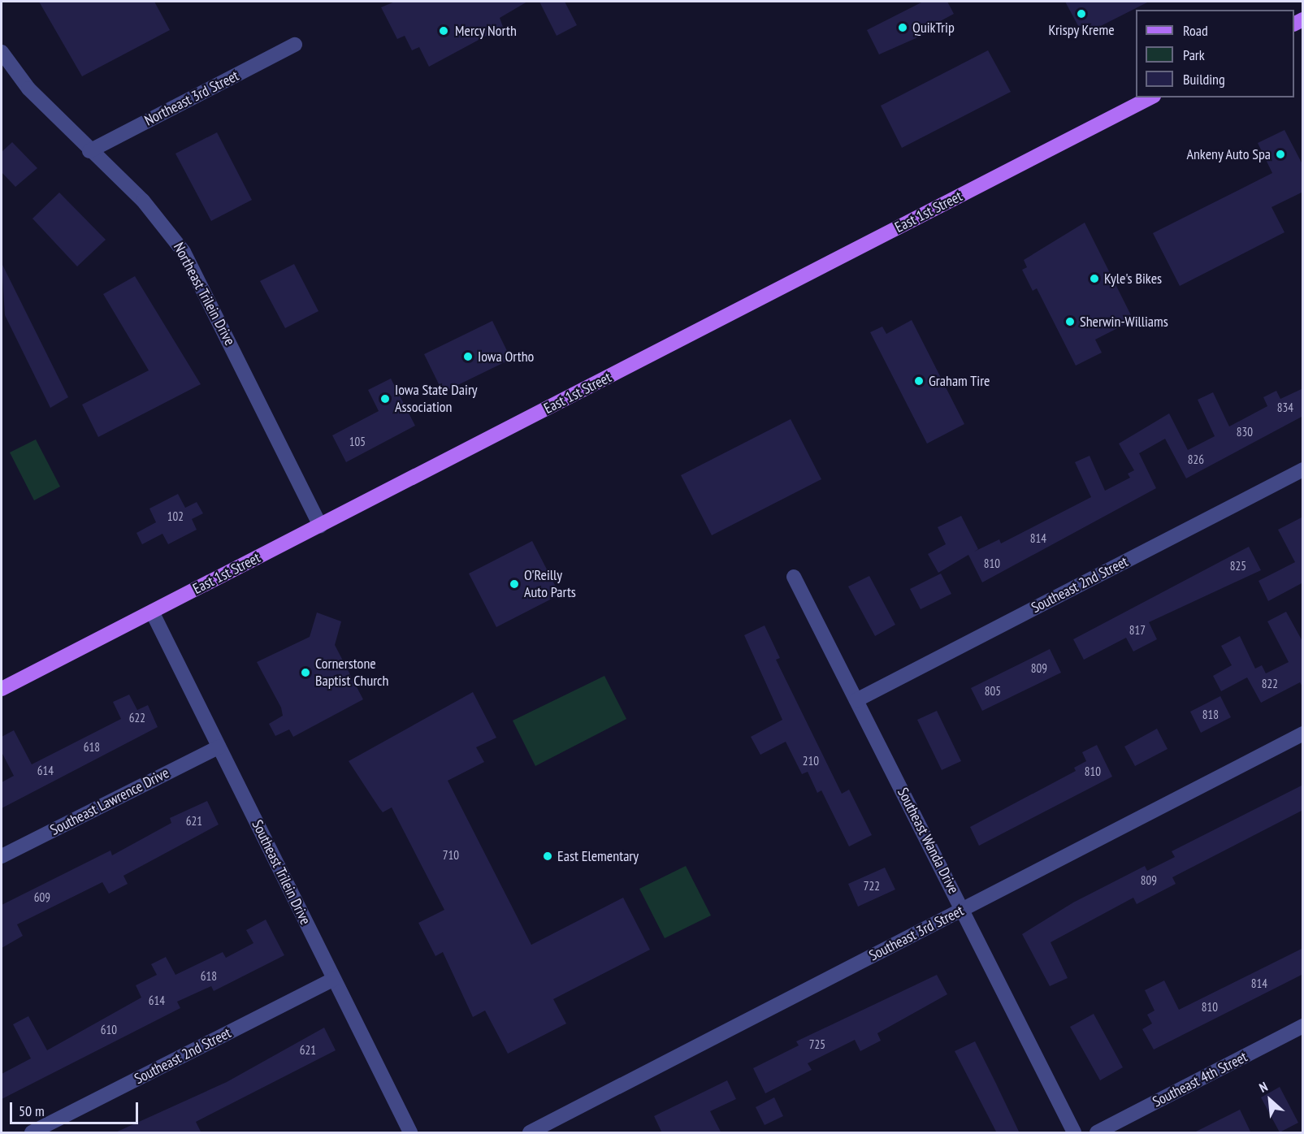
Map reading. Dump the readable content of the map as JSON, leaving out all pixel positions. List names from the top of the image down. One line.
{"streets":{"main road":["East 1st Street"],"street":["Northeast 3rd Street","Northeast Trilein Drive","Southeast 2nd Street","Southeast Lawrence Drive","Southeast Wanda Drive","Southeast Trilein Drive","Southeast 3rd Street","Southeast 4th Street"]},"crossings":[["Northeast 3rd Street","Northeast Trilein Drive"],["East 1st Street","Northeast Trilein Drive"],["East 1st Street","Southeast Trilein Drive"],["Southeast 2nd Street","Southeast Wanda Drive"],["Southeast 2nd Street","Southeast Trilein Drive"],["Southeast Lawrence Drive","Southeast Trilein Drive"],["Southeast Wanda Drive","Southeast 3rd Street"]],"places":["Krispy Kreme","QuikTrip","Mercy North","Ankeny Auto Spa","Kyle's Bikes","Sherwin-Williams","Iowa Ortho","Graham Tire","Iowa State Dairy Association","O'Reilly Auto Parts","Cornerstone Baptist Church","East Elementary"],"house_numbers":["834","830","105","826","102","814","810","825","817","809","822","805","818","622","618","210","614","810","621","710","809","722","609","618","814","614","810","610","725","621"],"legend":["Road","Park","Building"],"scale_bar":"50 m","north":"top left"}
